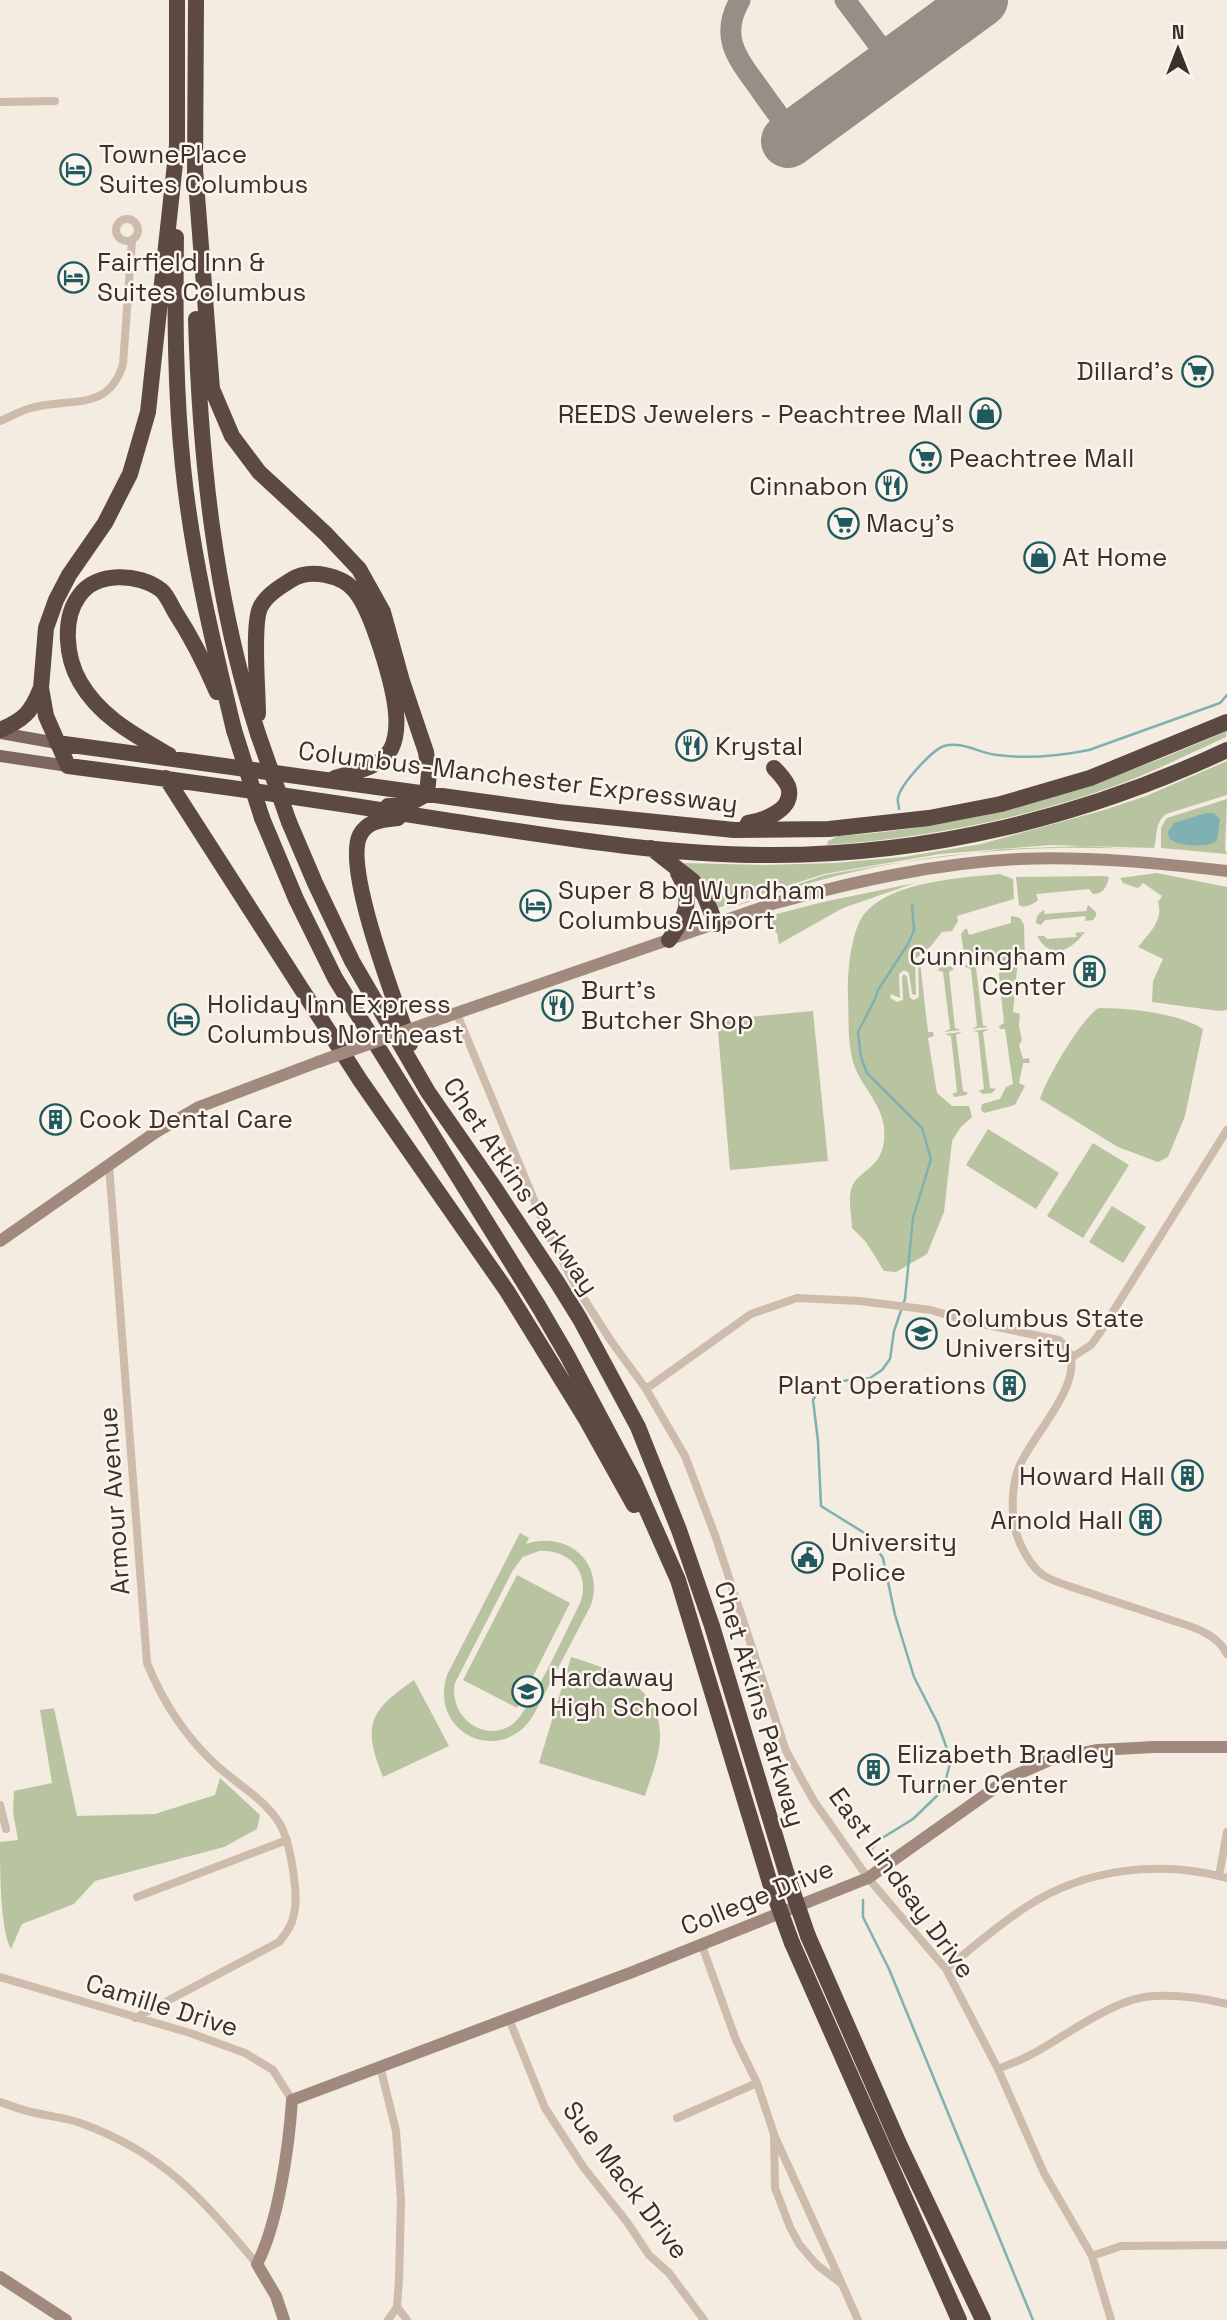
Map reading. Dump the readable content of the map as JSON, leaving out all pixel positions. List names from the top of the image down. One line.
{"streets":{"highway":["Columbus-Manchester Expressway","Chet Atkins Parkway"],"street":["Armour Avenue","East Lindsay Drive","College Drive","Camille Drive","Sue Mack Drive"]},"crossings":[["East Lindsay Drive","College Drive"],["College Drive","Camille Drive"],["College Drive","Sue Mack Drive"]],"places":{"hotel":["TownePlace Suites Columbus","Fairfield Inn & Suites Columbus","Super 8 by Wyndham Columbus Airport","Holiday Inn Express Columbus Northeast"],"supermarket":["Dillard's","Peachtree Mall","Macy's"],"shop":["REEDS Jewelers - Peachtree Mall","At Home"],"restaurant":["Cinnabon","Krystal","Burt's Butcher Shop"],"building":["Cunningham Center","Cook Dental Care","Plant Operations","Howard Hall","Arnold Hall","Elizabeth Bradley Turner Center"],"school or university":["Columbus State University","Hardaway High School"],"public building":["University Police"]},"north":"top"}
